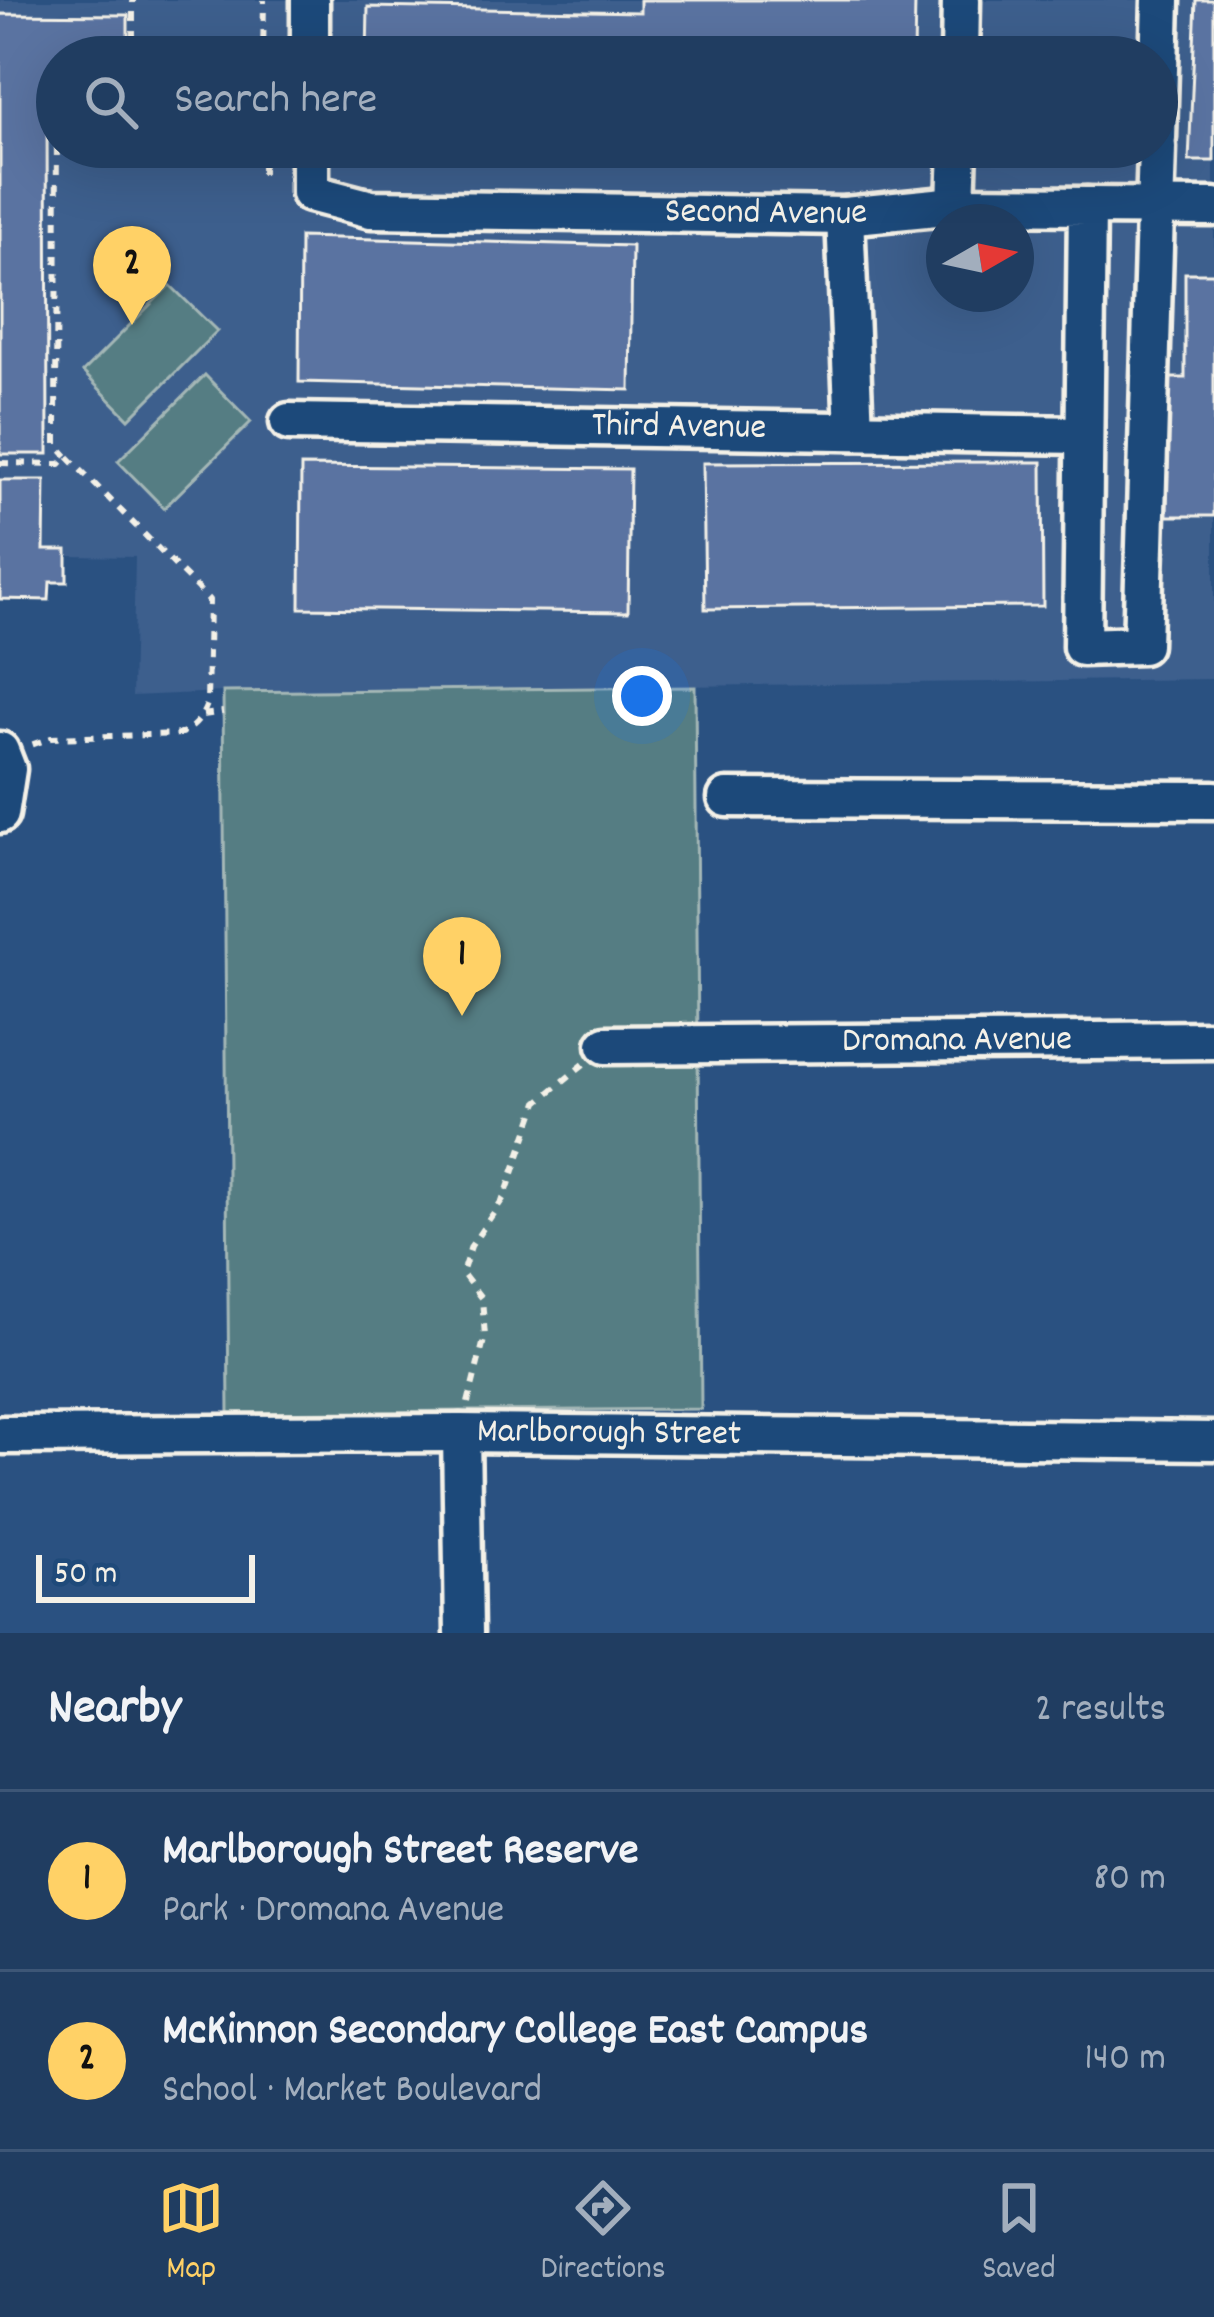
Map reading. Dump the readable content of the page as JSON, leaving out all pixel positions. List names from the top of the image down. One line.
{"streets":{"street":["Second Avenue","Third Avenue","Dromana Avenue","Marlborough Street"]},"scale_bar":"50 m","north":"right","page":{"search":"Search here","pins":["2","1"],"scale":"50 m","heading":["Nearby","2 results"],"list":[{"mark":"1","name":"Marlborough Street Reserve","note":"Park · Dromana Avenue","value":"80 m"},{"mark":"2","name":"McKinnon Secondary College East Campus","note":"School · Market Boulevard","value":"140 m"}],"nav":["Map","Directions","Saved"]}}
